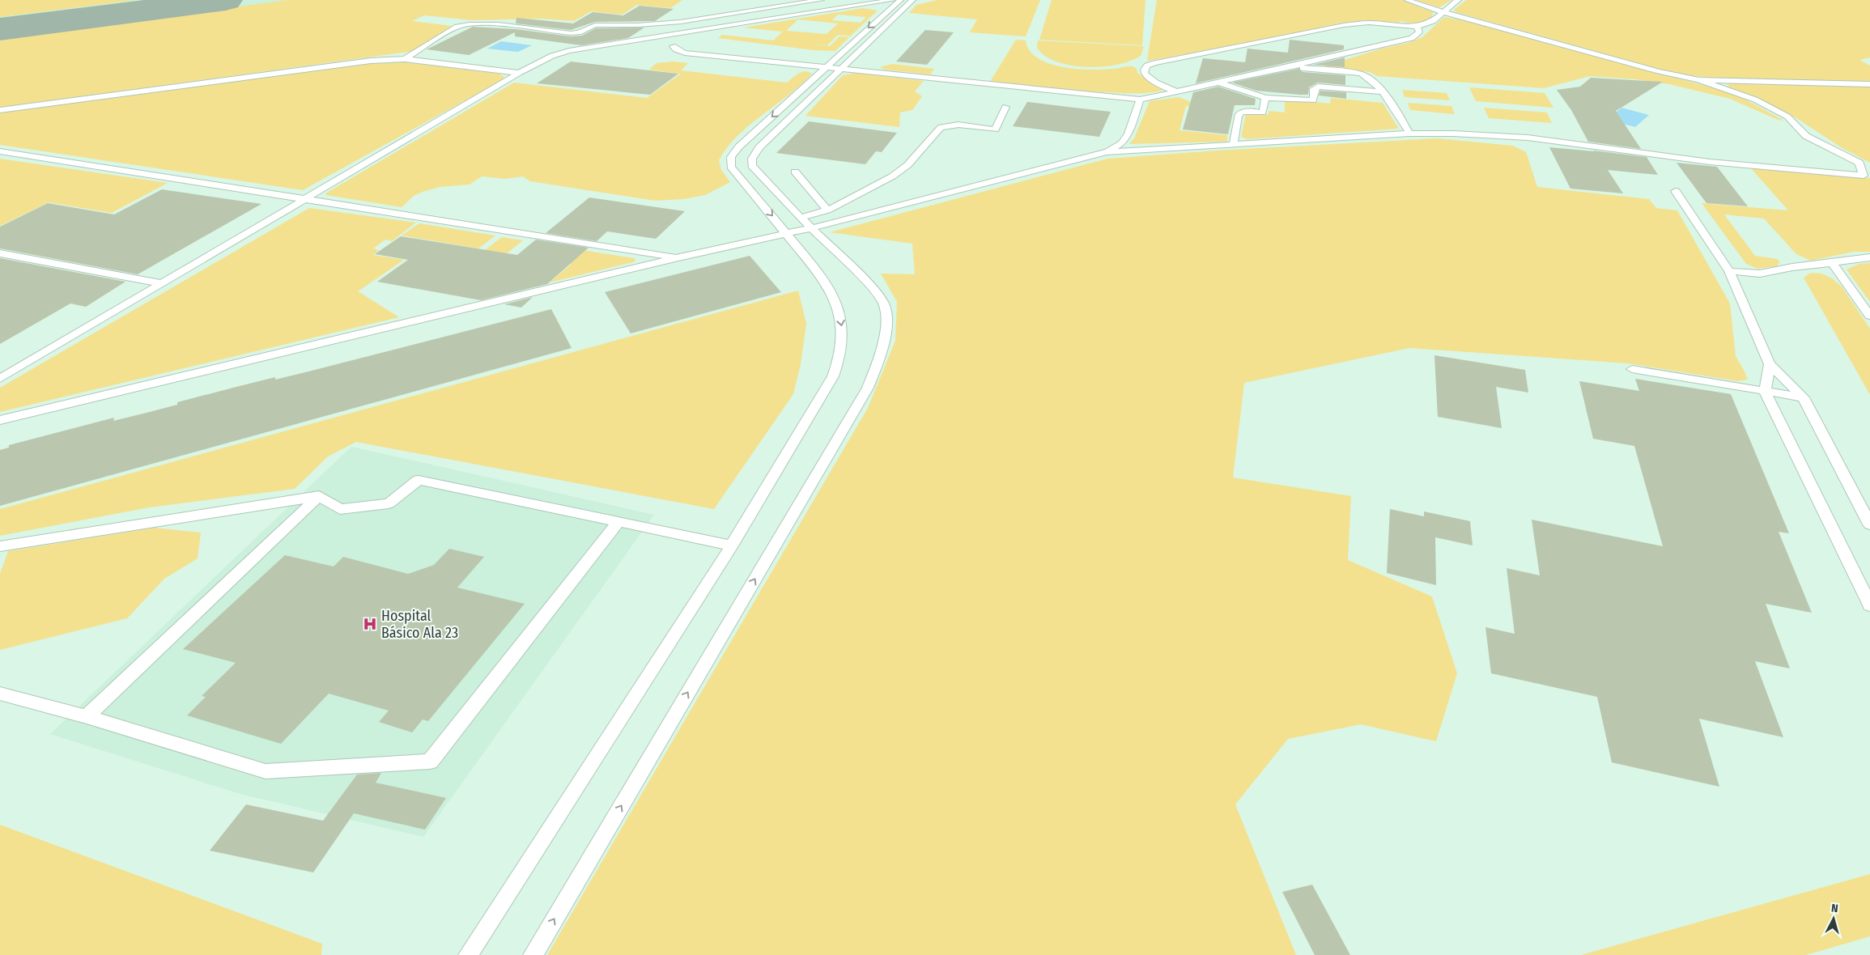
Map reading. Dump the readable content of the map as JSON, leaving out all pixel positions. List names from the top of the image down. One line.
{"places":{"hospital":["Hospital Básico Ala 23"]},"north":"top"}
